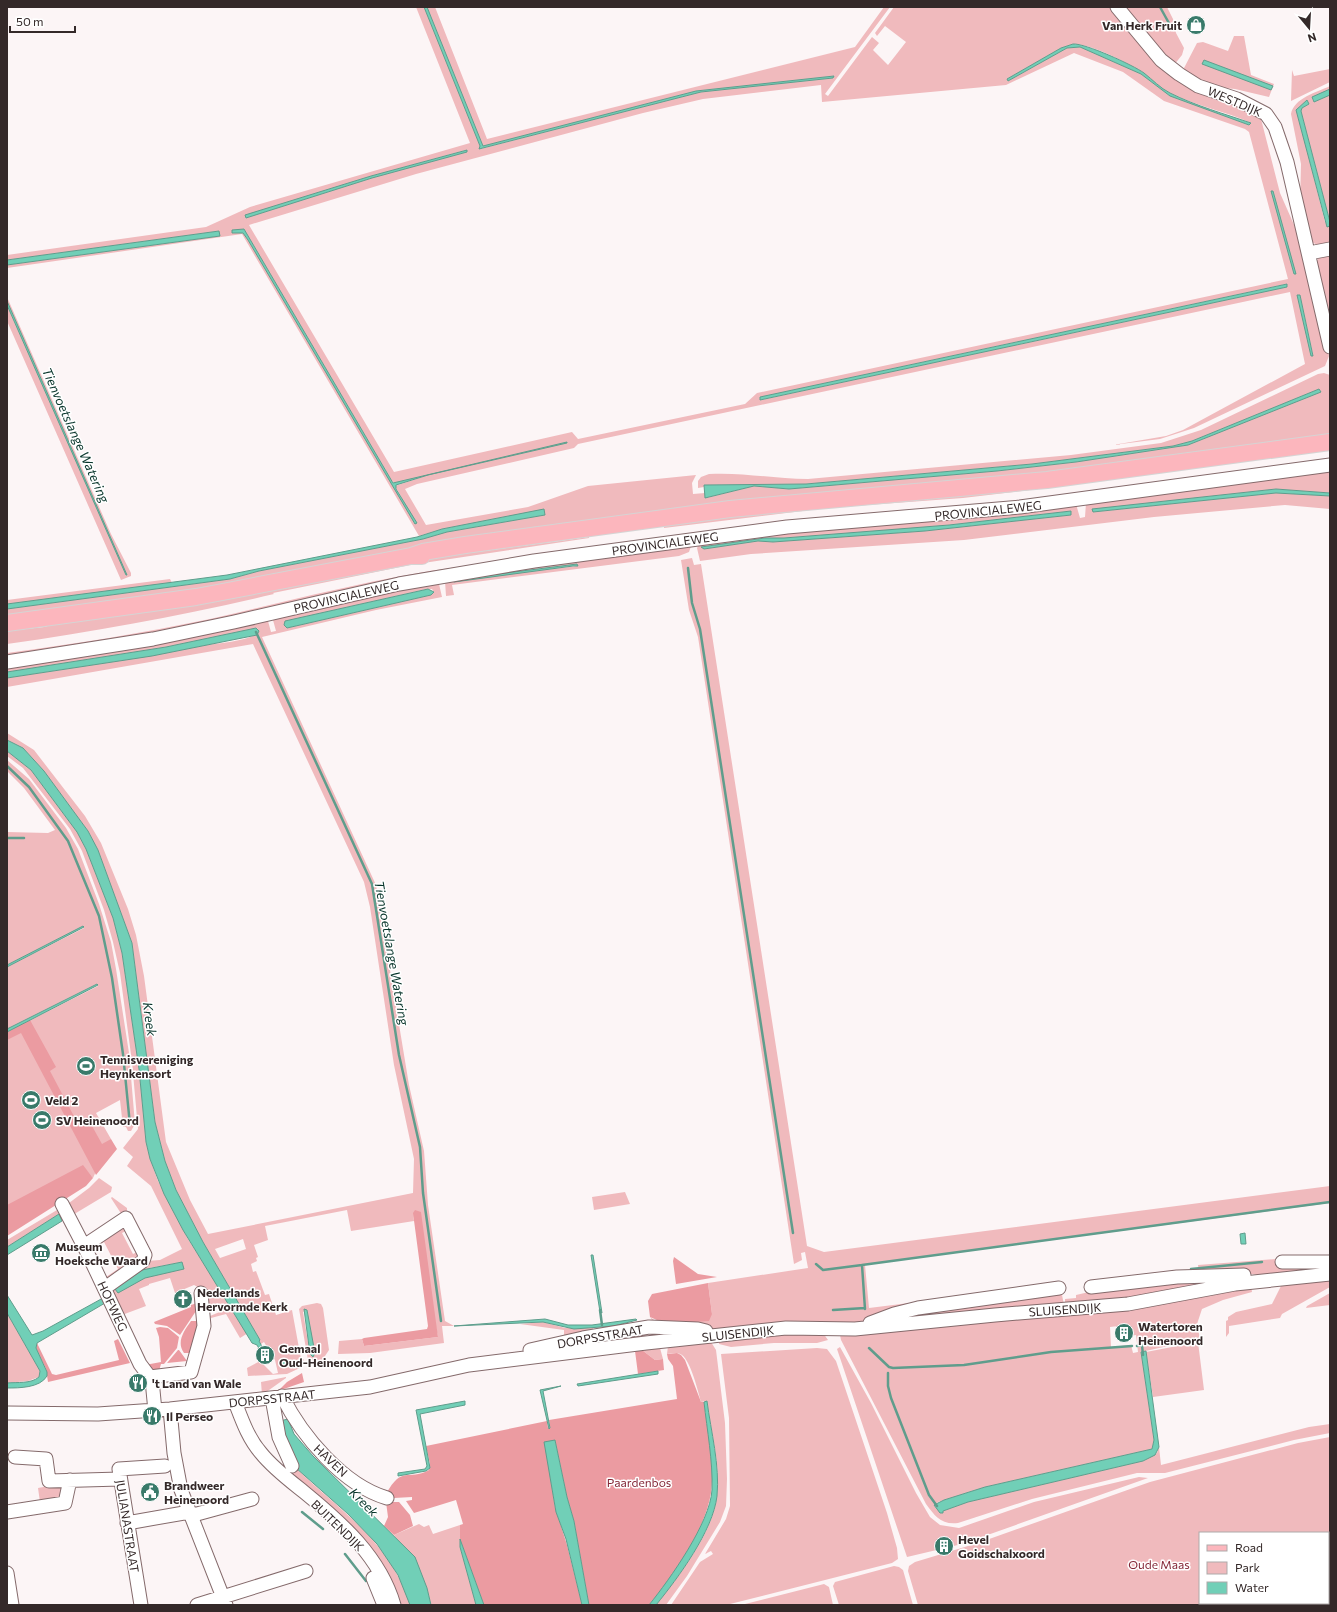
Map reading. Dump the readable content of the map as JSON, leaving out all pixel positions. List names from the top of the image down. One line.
{"streets":{"main road":["PROVINCIALEWEG"],"street":["WESTDIJK","HOFWEG","SLUISENDIJK","DORPSSTRAAT","HAVEN","BUITENDIJK","JULIANASTRAAT"]},"crossings":[["HOFWEG","DORPSSTRAAT"],["SLUISENDIJK","DORPSSTRAAT"],["DORPSSTRAAT","HAVEN"],["DORPSSTRAAT","BUITENDIJK"]],"water":["Tienvoetslange Watering","Kreek"],"parks":["Paardenbos","Oude Maas"],"places":{"shop":["Van Herk Fruit"],"sports":["Tennisvereniging Heynkensort","Veld 2","SV Heinenoord"],"museum":["Museum Hoeksche Waard"],"church":["Nederlands Hervormde Kerk"],"building":["Watertoren Heinenoord","Gemaal Oud-Heinenoord","Hevel Goidschalxoord"],"restaurant":["'t Land van Wale","Il Perseo"],"public building":["Brandweer Heinenoord"]},"legend":["Road","Park","Water"],"scale_bar":"50 m","north":"bottom"}
